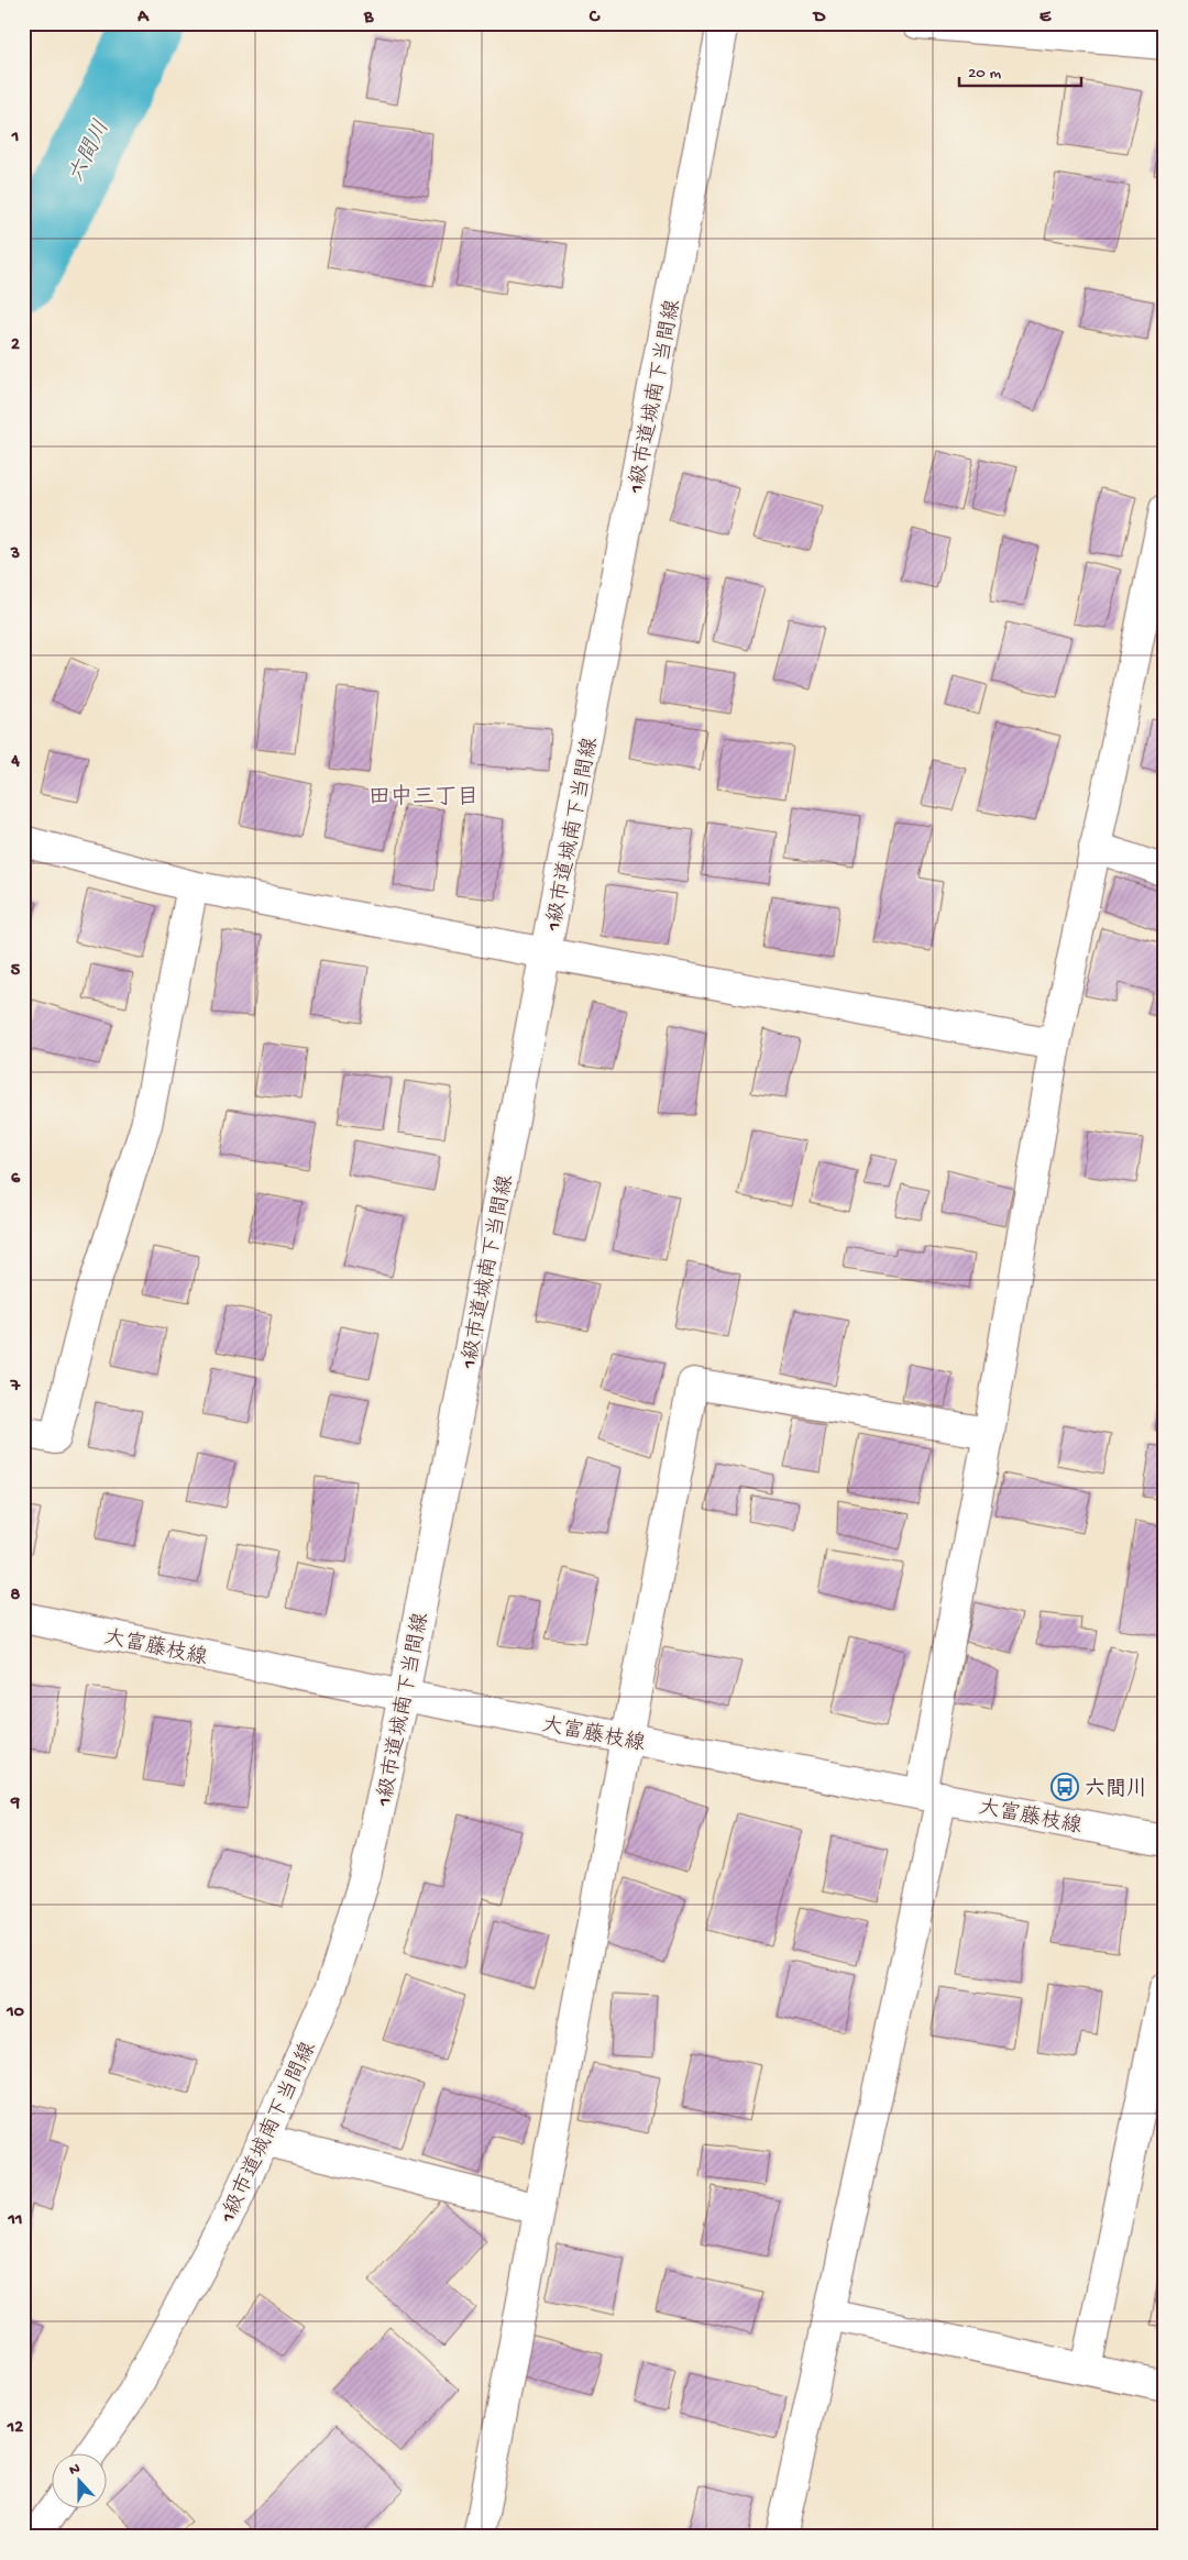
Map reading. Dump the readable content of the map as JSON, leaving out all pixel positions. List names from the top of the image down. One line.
{"streets":{"street":["1級市道城南下当間線","大富藤枝線"]},"crossings":[["1級市道城南下当間線","大富藤枝線"]],"districts":["田中三丁目"],"water":["六間川"],"places":{"bus stop":["六間川"]},"scale_bar":"20 m","north":"top","grid":{"columns":["A","B","C","D","E"],"rows":["1","2","3","4","5","6","7","8","9","10","11","12"]}}
